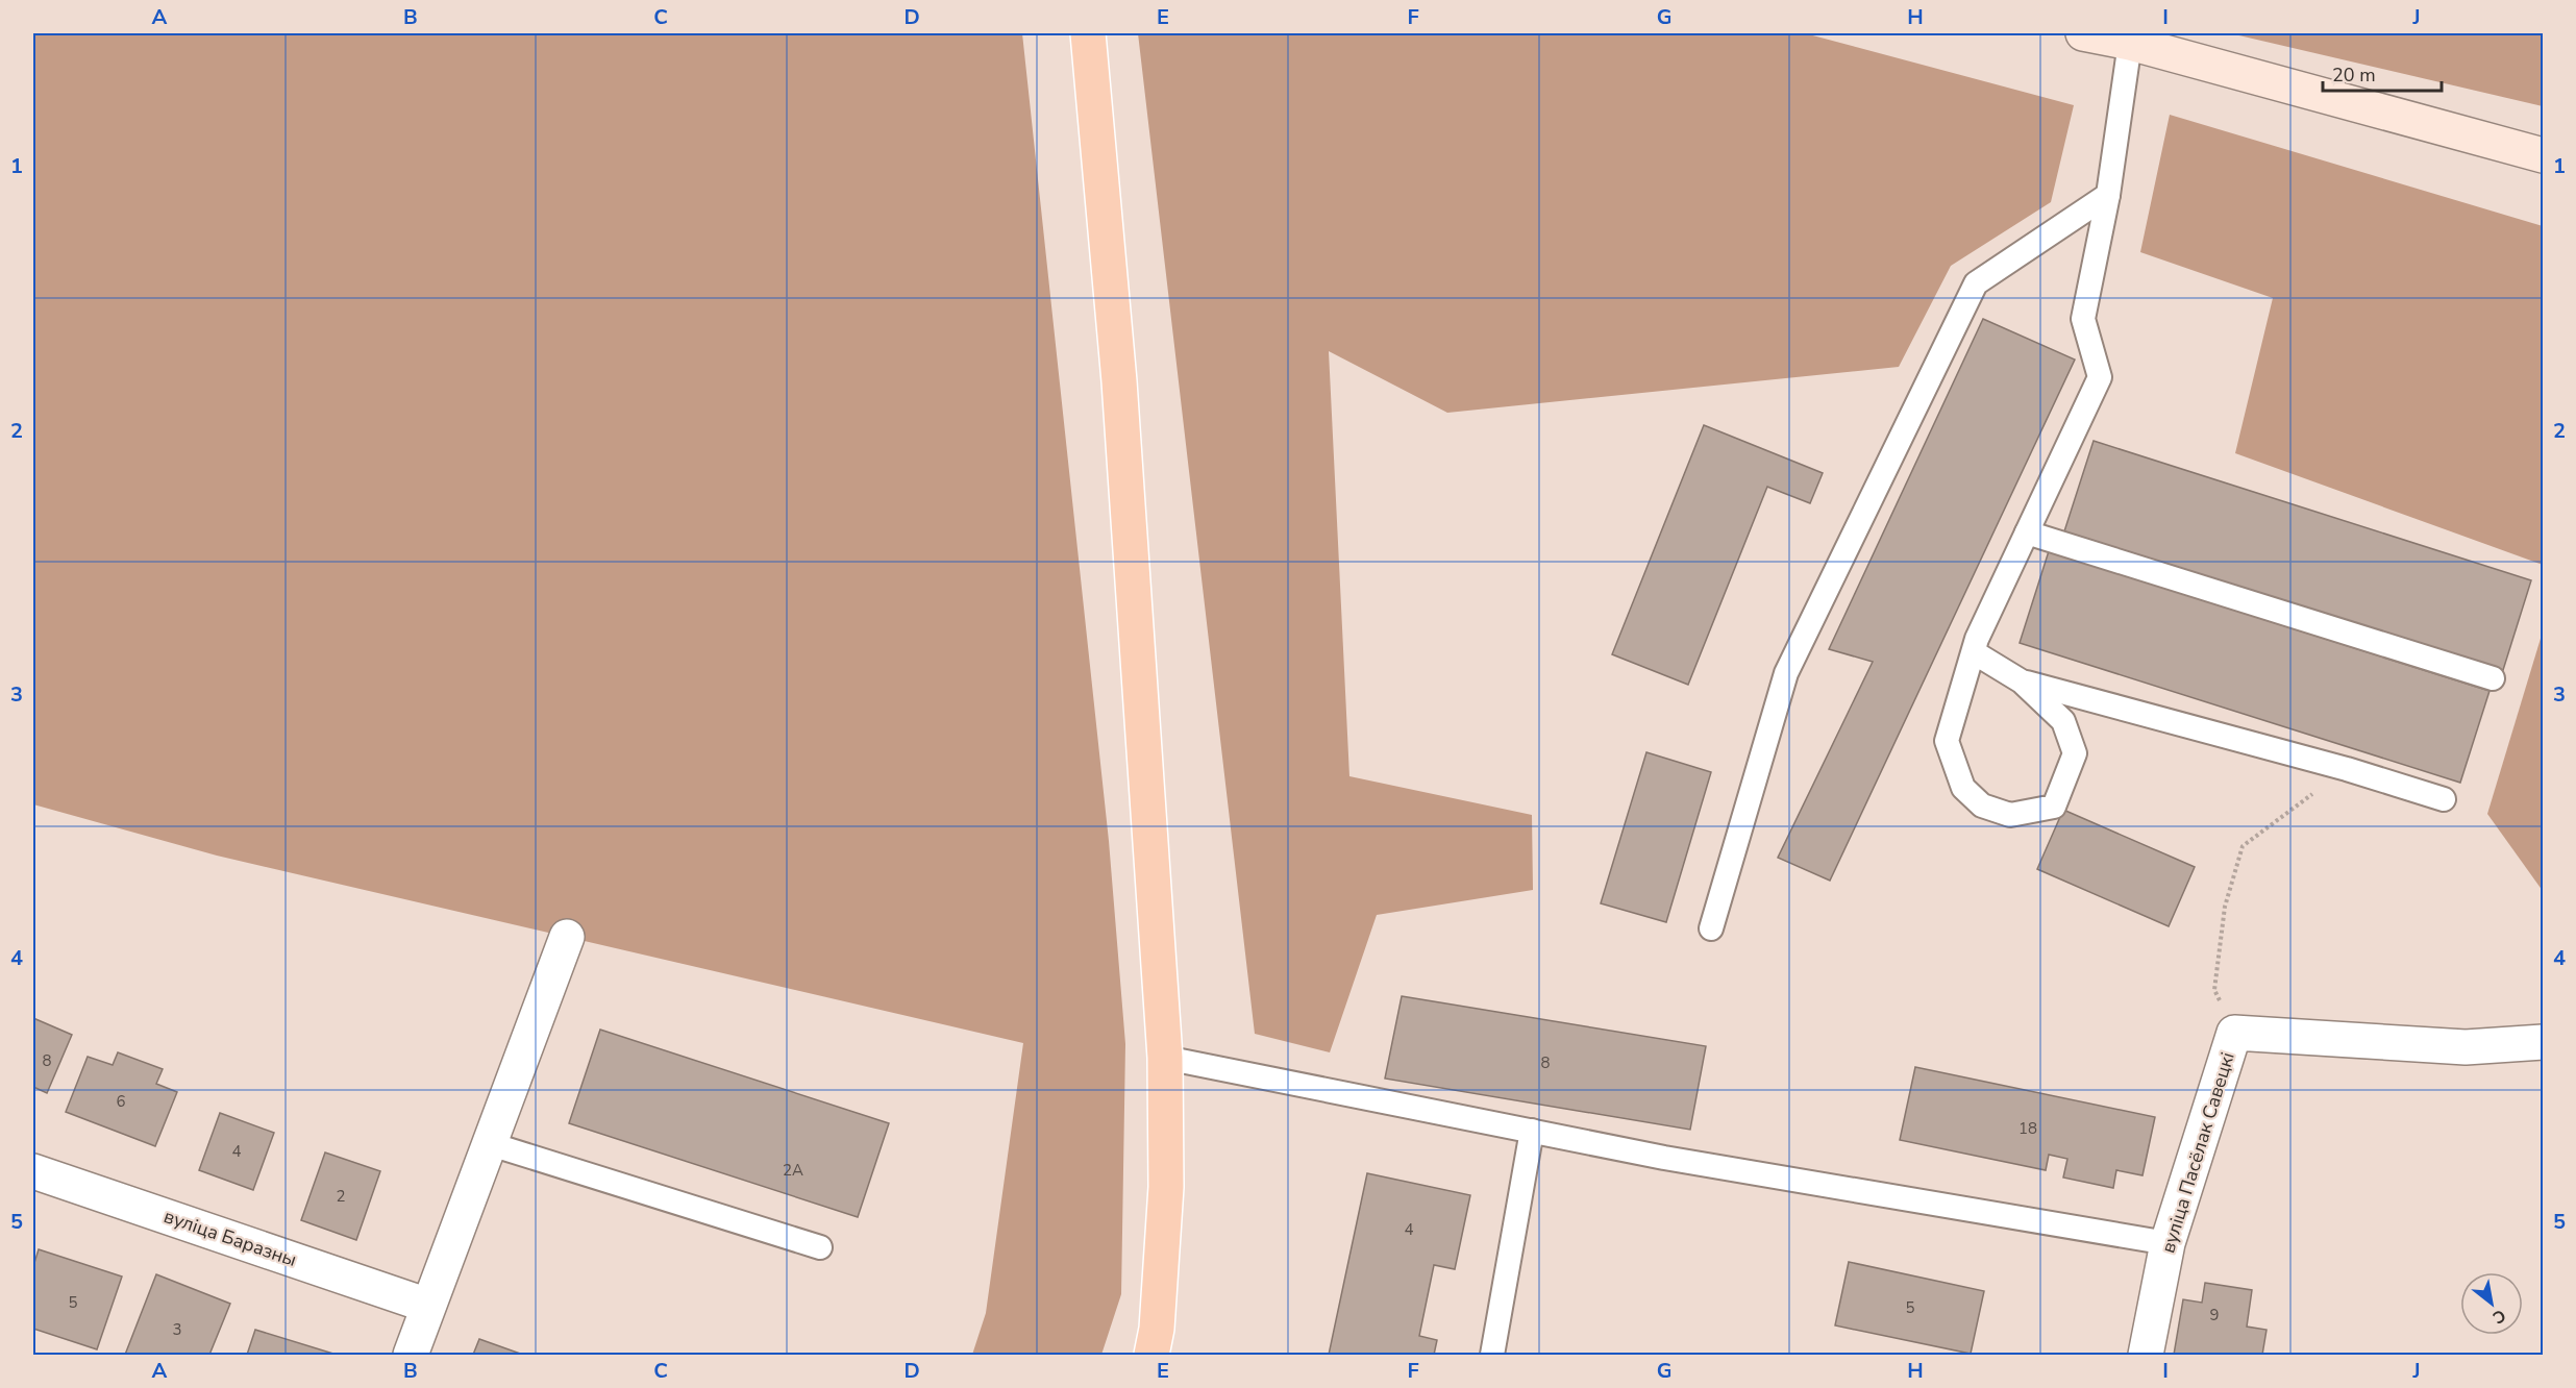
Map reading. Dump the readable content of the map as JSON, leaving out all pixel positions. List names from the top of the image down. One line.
{"streets":{"street":["вуліца Пасёлак Савецкі","вуліца Баразны"]},"house_numbers":["8","8","6","18","4","2А","2","4","5","5","9","3"],"scale_bar":"20 m","north":"bottom right","grid":{"columns":["A","B","C","D","E","F","G","H","I","J"],"rows":["1","2","3","4","5"]}}
